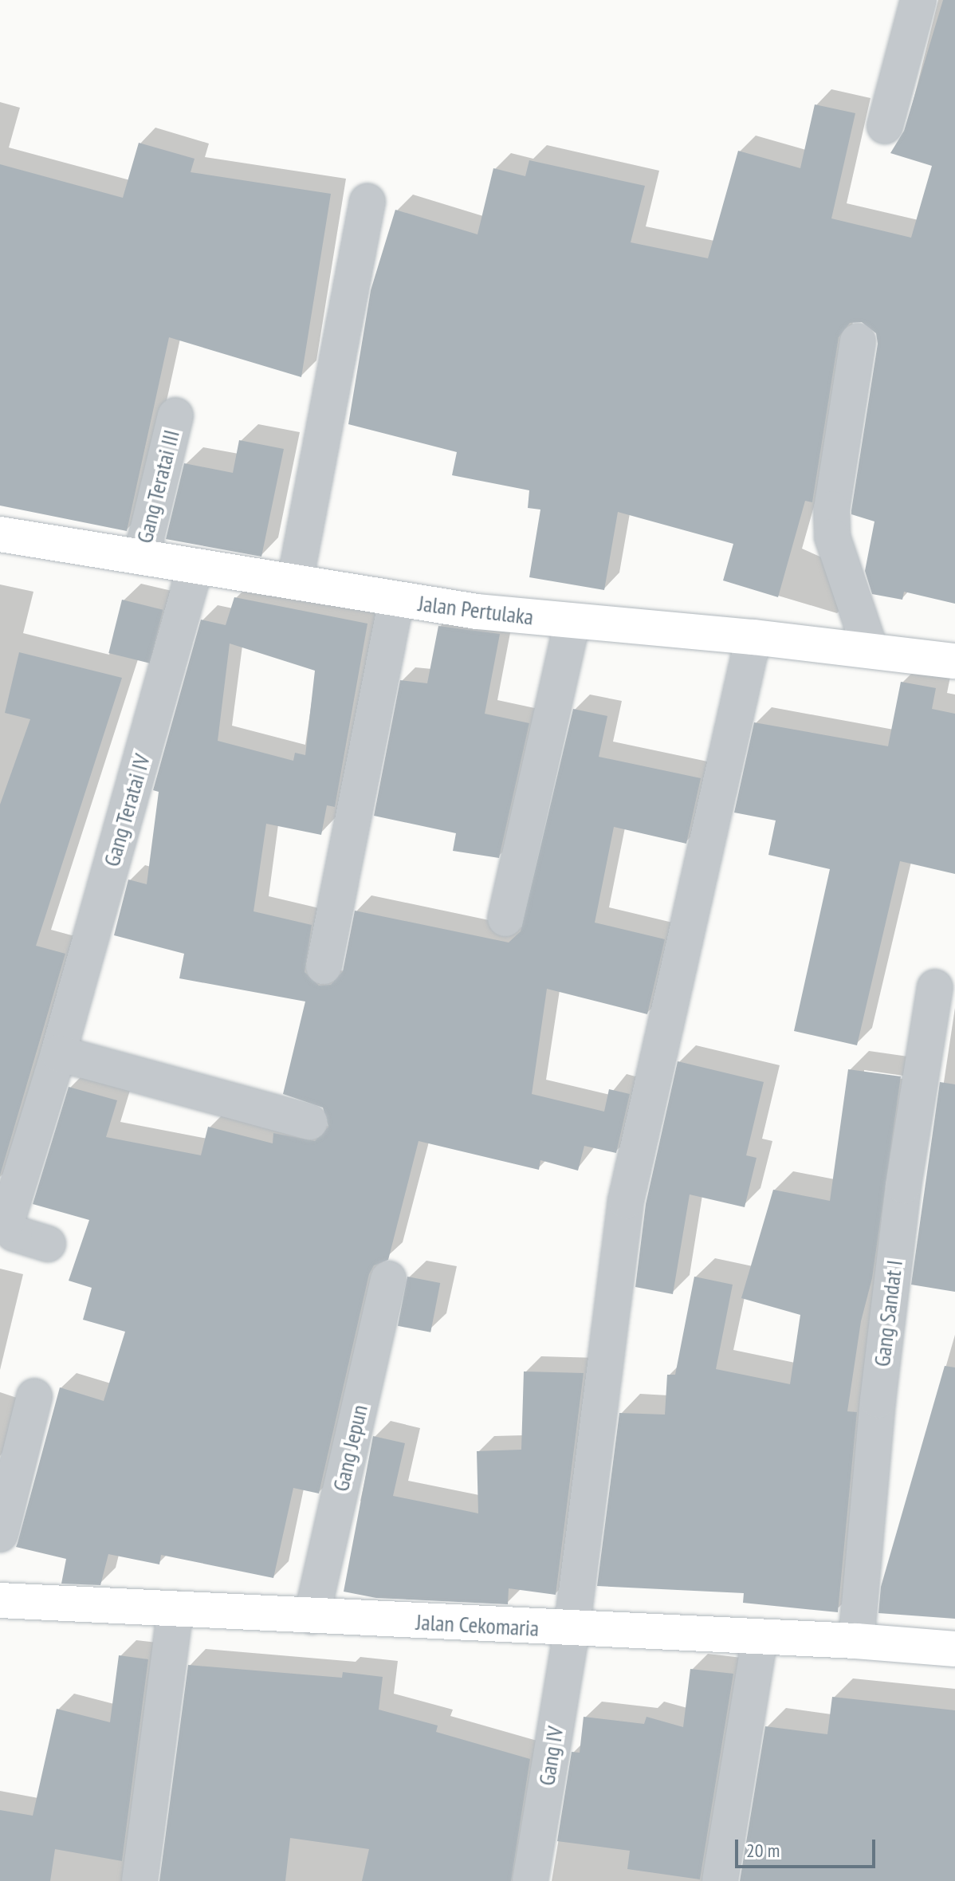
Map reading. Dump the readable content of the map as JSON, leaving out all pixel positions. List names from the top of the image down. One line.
{"streets":{"street":["Gang Teratai III","Jalan Pertulaka","Gang Teratai IV","Gang Sandat I","Gang Jepun","Jalan Cekomaria","Gang IV"]},"crossings":[["Gang Teratai III","Jalan Pertulaka"],["Jalan Pertulaka","Gang Teratai IV"],["Jalan Pertulaka","Gang IV"],["Gang Sandat I","Jalan Cekomaria"],["Gang Jepun","Jalan Cekomaria"],["Jalan Cekomaria","Gang IV"]],"scale_bar":"20 m"}
